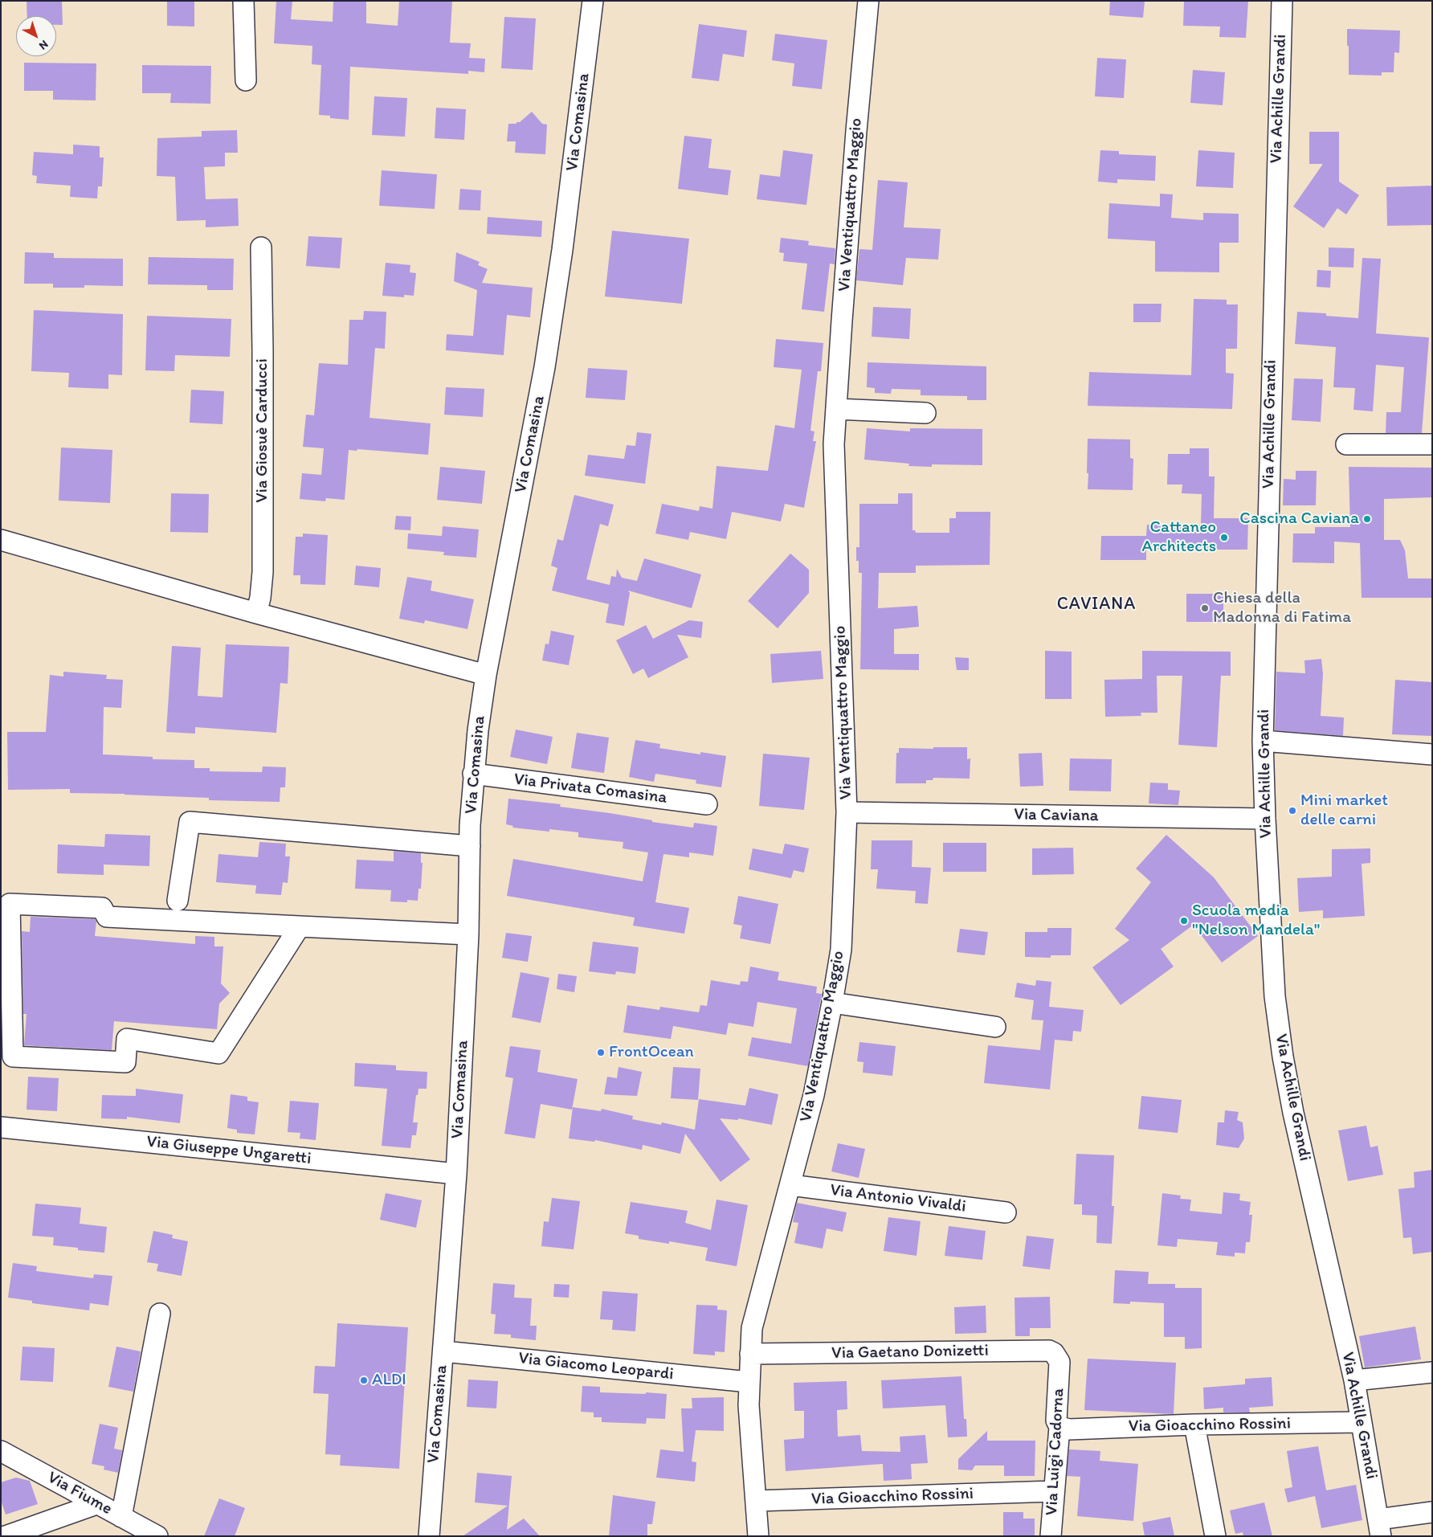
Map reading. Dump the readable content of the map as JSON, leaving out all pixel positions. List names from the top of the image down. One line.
{"streets":{"street":["Via Achille Grandi","Via Comasina","Via Ventiquattro Maggio","Via Giosuè Carducci","Via Privata Comasina","Via Caviana","Via Giuseppe Ungaretti","Via Antonio Vivaldi","Via Gaetano Donizetti","Via Giacomo Leopardi","Via Gioacchino Rossini","Via Luigi Cadorna","Via Fiume"]},"crossings":[["Via Achille Grandi","Via Caviana"],["Via Achille Grandi","Via Gioacchino Rossini"],["Via Comasina","Via Privata Comasina"],["Via Comasina","Via Giuseppe Ungaretti"],["Via Comasina","Via Giacomo Leopardi"],["Via Ventiquattro Maggio","Via Caviana"],["Via Ventiquattro Maggio","Via Antonio Vivaldi"],["Via Ventiquattro Maggio","Via Gaetano Donizetti"],["Via Ventiquattro Maggio","Via Giacomo Leopardi"],["Via Ventiquattro Maggio","Via Gioacchino Rossini"],["Via Gaetano Donizetti","Via Luigi Cadorna"],["Via Gioacchino Rossini","Via Luigi Cadorna"]],"districts":["CAVIANA"],"places":["Cascina Caviana","Cattaneo Architects","Chiesa della Madonna di Fatima","Mini market delle carni","Scuola media \"Nelson Mandela\"","FrontOcean","ALDI"],"north":"bottom right"}
